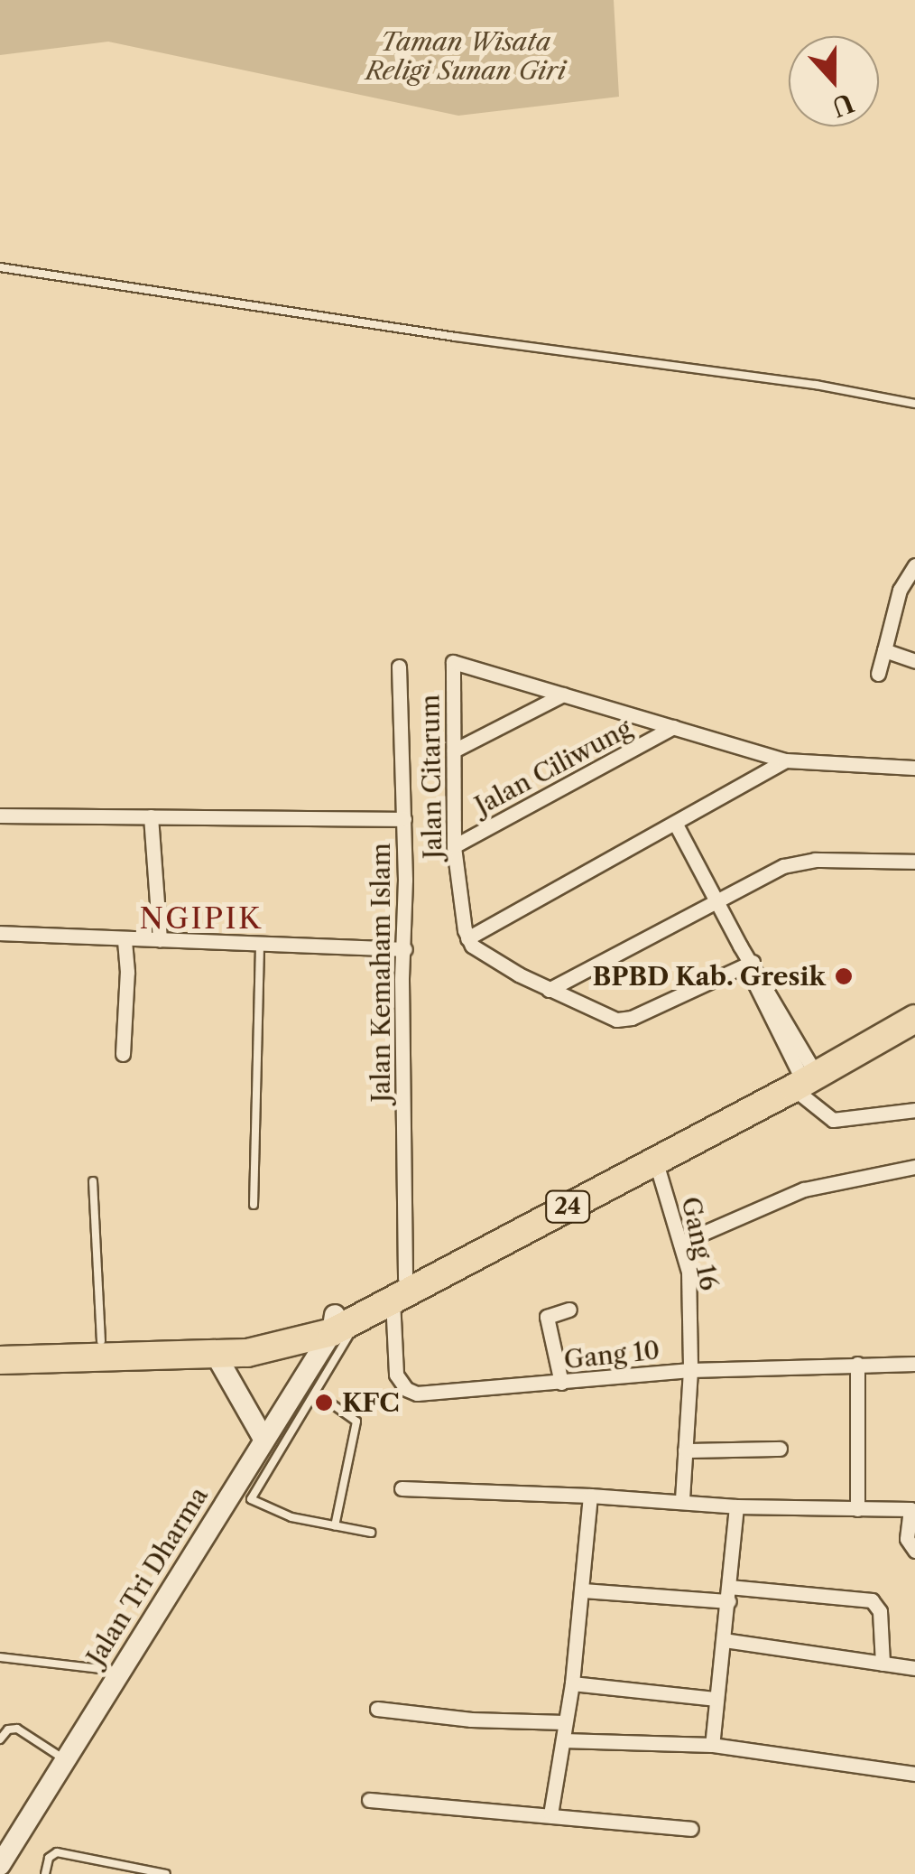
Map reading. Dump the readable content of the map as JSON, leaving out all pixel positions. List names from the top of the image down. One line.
{"streets":{"highway":["24"],"main road":["Jalan Tri Dharma"],"street":["Jalan Ciliwung","Jalan Citarum","Jalan Kemaham Islam","Gang 16","Gang 10"]},"crossings":[["Jalan Ciliwung","Jalan Citarum"],["Jalan Kemaham Islam","24"],["Jalan Kemaham Islam","Gang 10"],["24","Gang 16"],["24","Gang 10"],["24","Jalan Tri Dharma"],["Gang 16","Gang 10"]],"districts":["NGIPIK"],"parks":["Taman Wisata Religi Sunan Giri"],"places":["BPBD Kab. Gresik","KFC"],"north":"bottom"}
